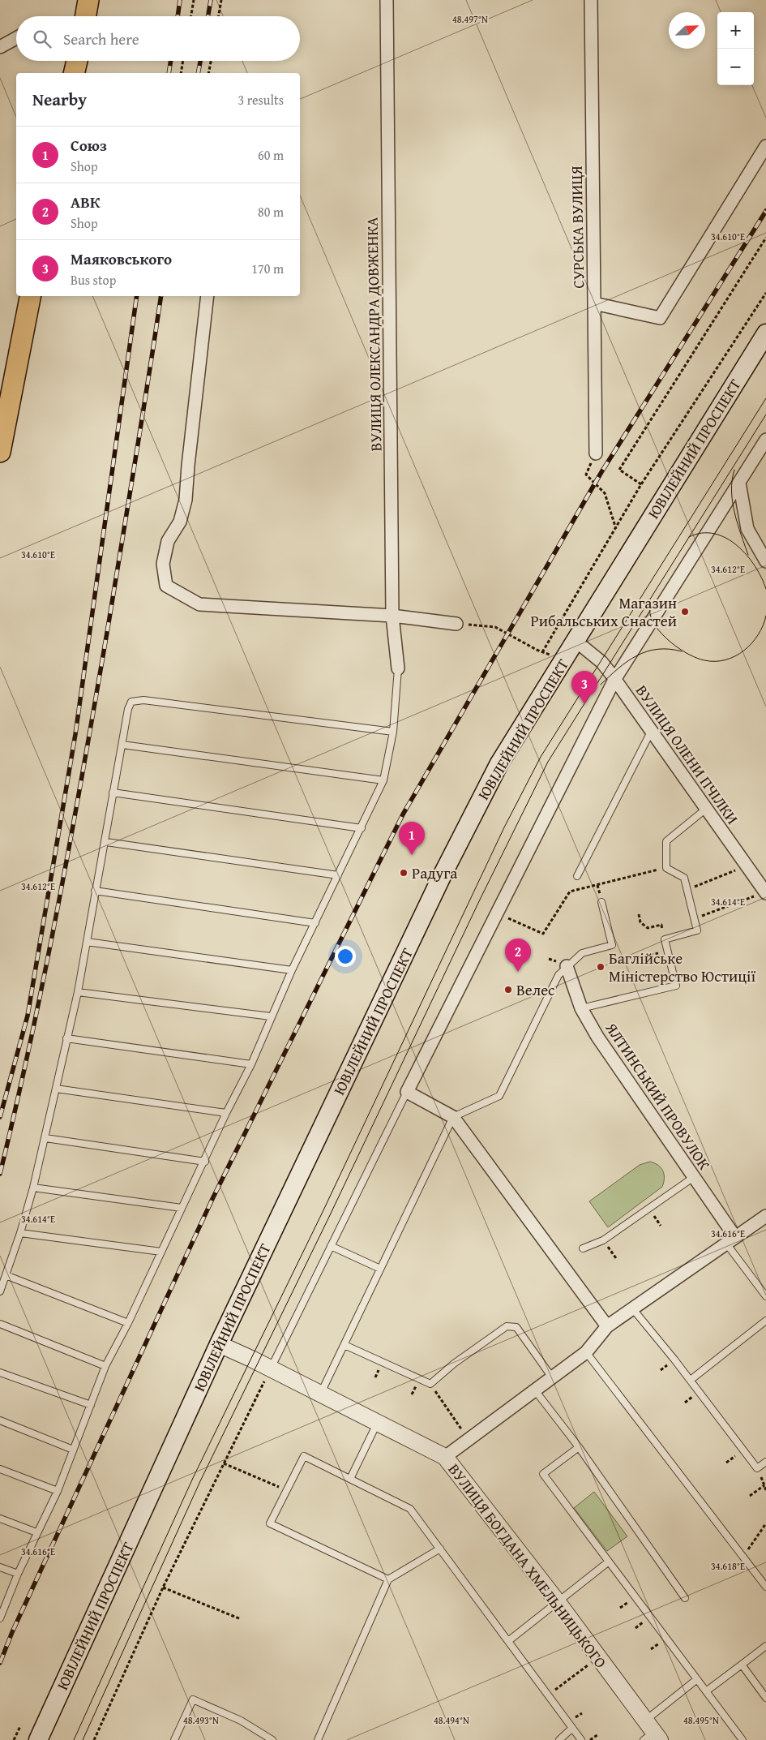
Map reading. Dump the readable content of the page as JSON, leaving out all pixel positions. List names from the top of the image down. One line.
{"streets":{"main road":["ЮВІЛЕЙНИЙ ПРОСПЕКТ"],"street":["СУРСЬКА ВУЛИЦЯ","ВУЛИЦЯ ОЛЕКСАНДРА ДОВЖЕНКА","ВУЛИЦЯ ОЛЕНИ ПЧІЛКИ","ЯЛТИНСЬКИЙ ПРОВУЛОК","ВУЛИЦЯ БОГДАНА ХМЕЛЬНИЦЬКОГО"]},"crossings":[["ЮВІЛЕЙНИЙ ПРОСПЕКТ","ВУЛИЦЯ ОЛЕНИ ПЧІЛКИ"],["ЮВІЛЕЙНИЙ ПРОСПЕКТ","ВУЛИЦЯ БОГДАНА ХМЕЛЬНИЦЬКОГО"]],"places":["Магазин Рибальських Снастей","Радуга","Баглійське Міністерство Юстиції","Велес"],"north":"top right","page":{"map_buttons":["+","−"],"search":"Search here","heading":["Nearby","3 results"],"list":[{"mark":"1","name":"Союз","note":"Shop","value":"60 m"},{"mark":"2","name":"АВК","note":"Shop","value":"80 m"},{"mark":"3","name":"Маяковського","note":"Bus stop","value":"170 m"}],"pins":["3","1","2"]},"coordinates":["48.497°N","34.610°E","34.612°E","34.614°E","34.616°E","34.618°E","48.493°N","48.494°N","48.495°N"]}
